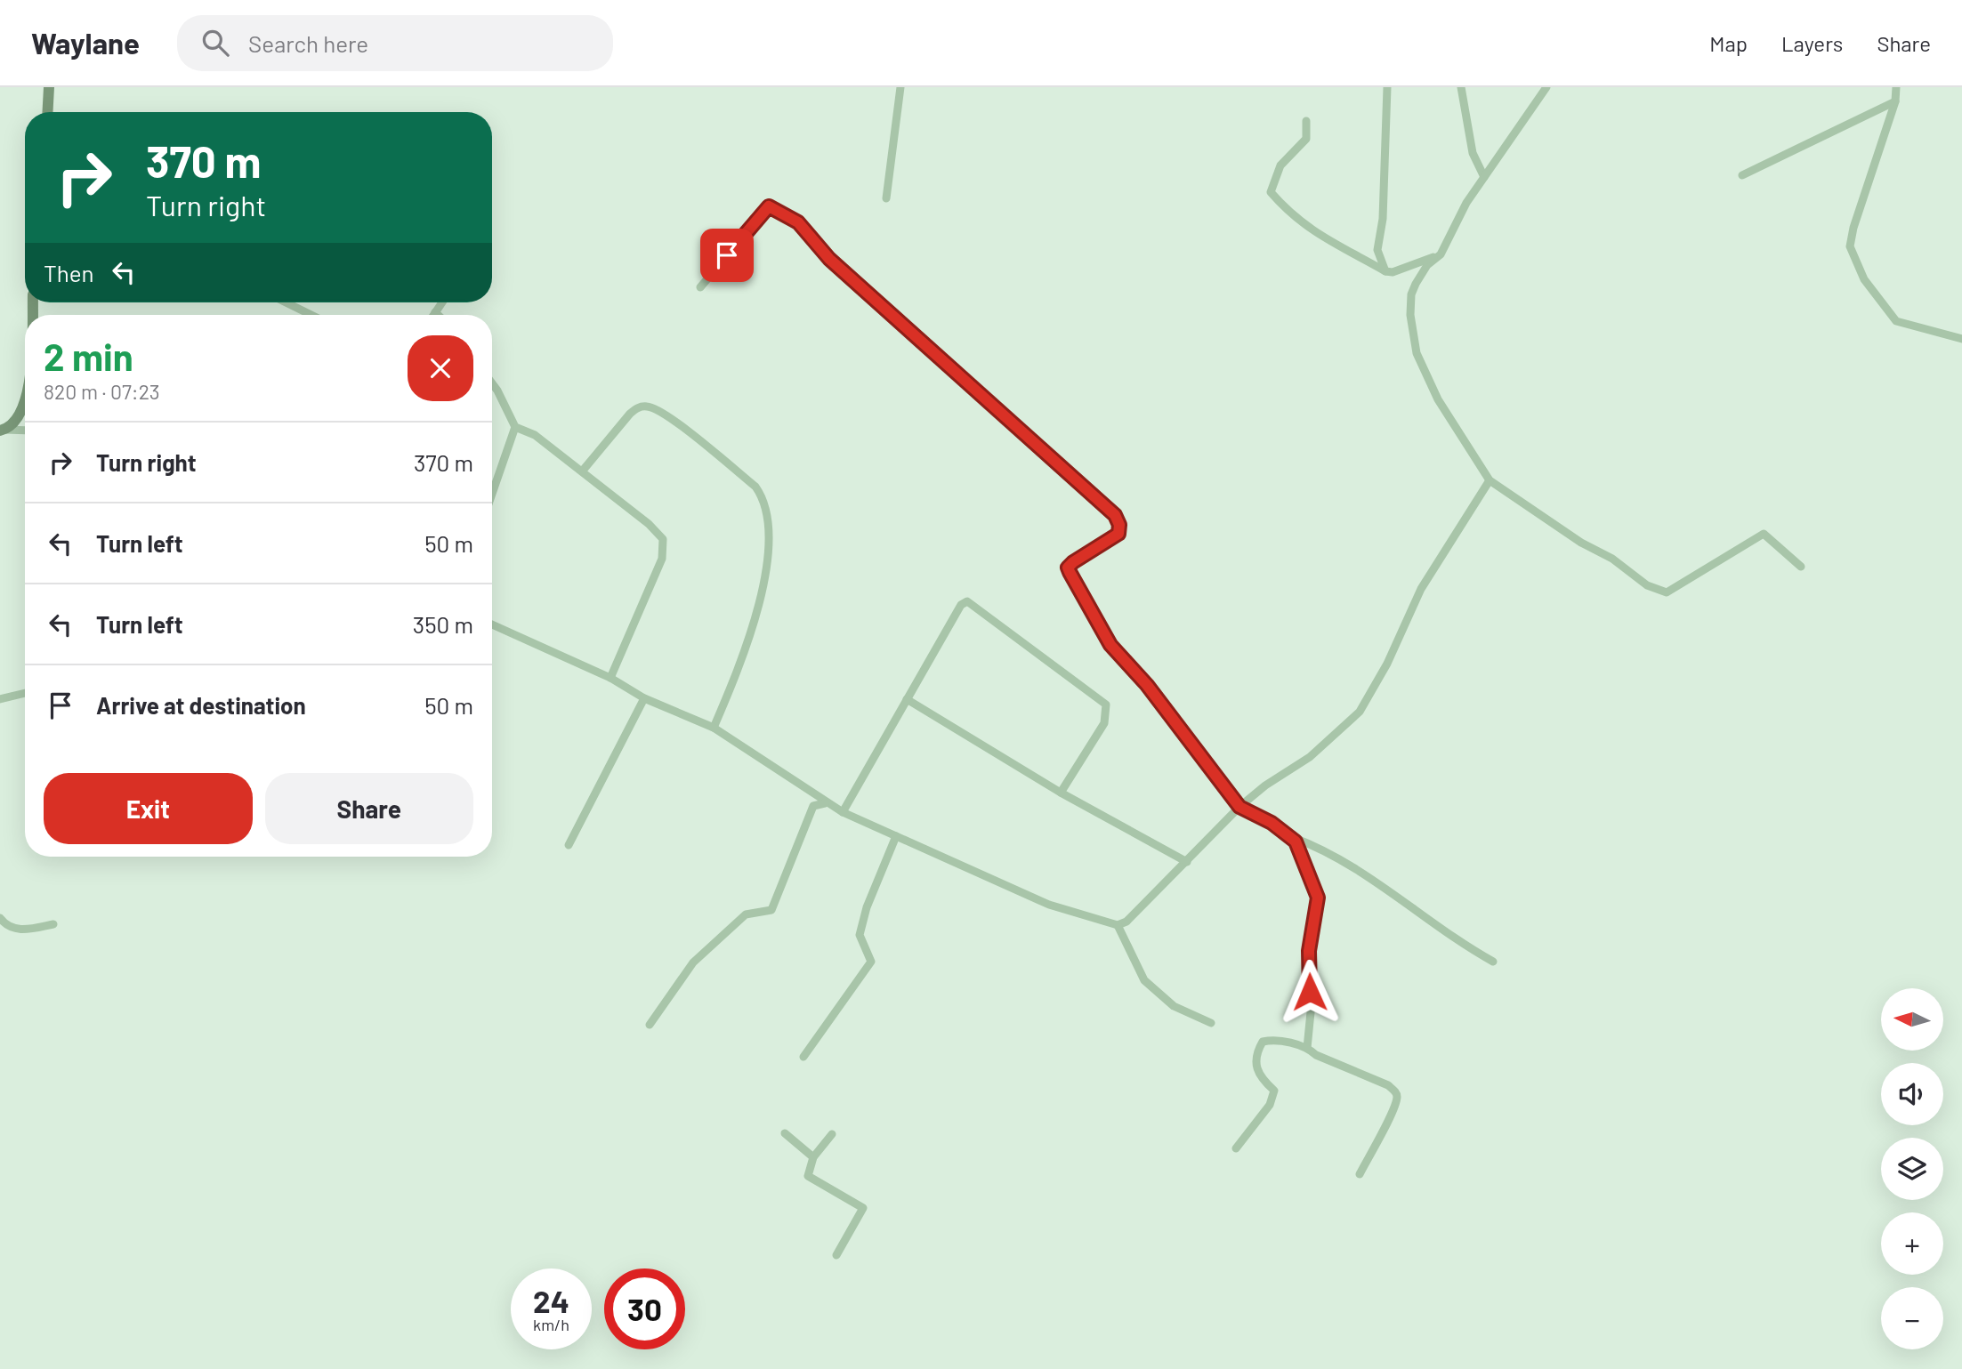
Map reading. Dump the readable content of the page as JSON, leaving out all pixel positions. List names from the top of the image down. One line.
{"north":"left","page":{"header":"Waylane","search":"Search here","nav":["Map","Layers","Share"],"turn":["370 m","Turn right"],"then":"Then","heading":["2 min","820 m · 07:23"],"list":[{"name":"Turn right","value":"370 m"},{"name":"Turn left","value":"50 m"},{"name":"Turn left","value":"350 m"},{"name":"Arrive at destination","value":"50 m"}],"buttons":["Exit","Share"],"map_buttons":["+","−"],"speed":"24 km/h","limit":"30"}}
